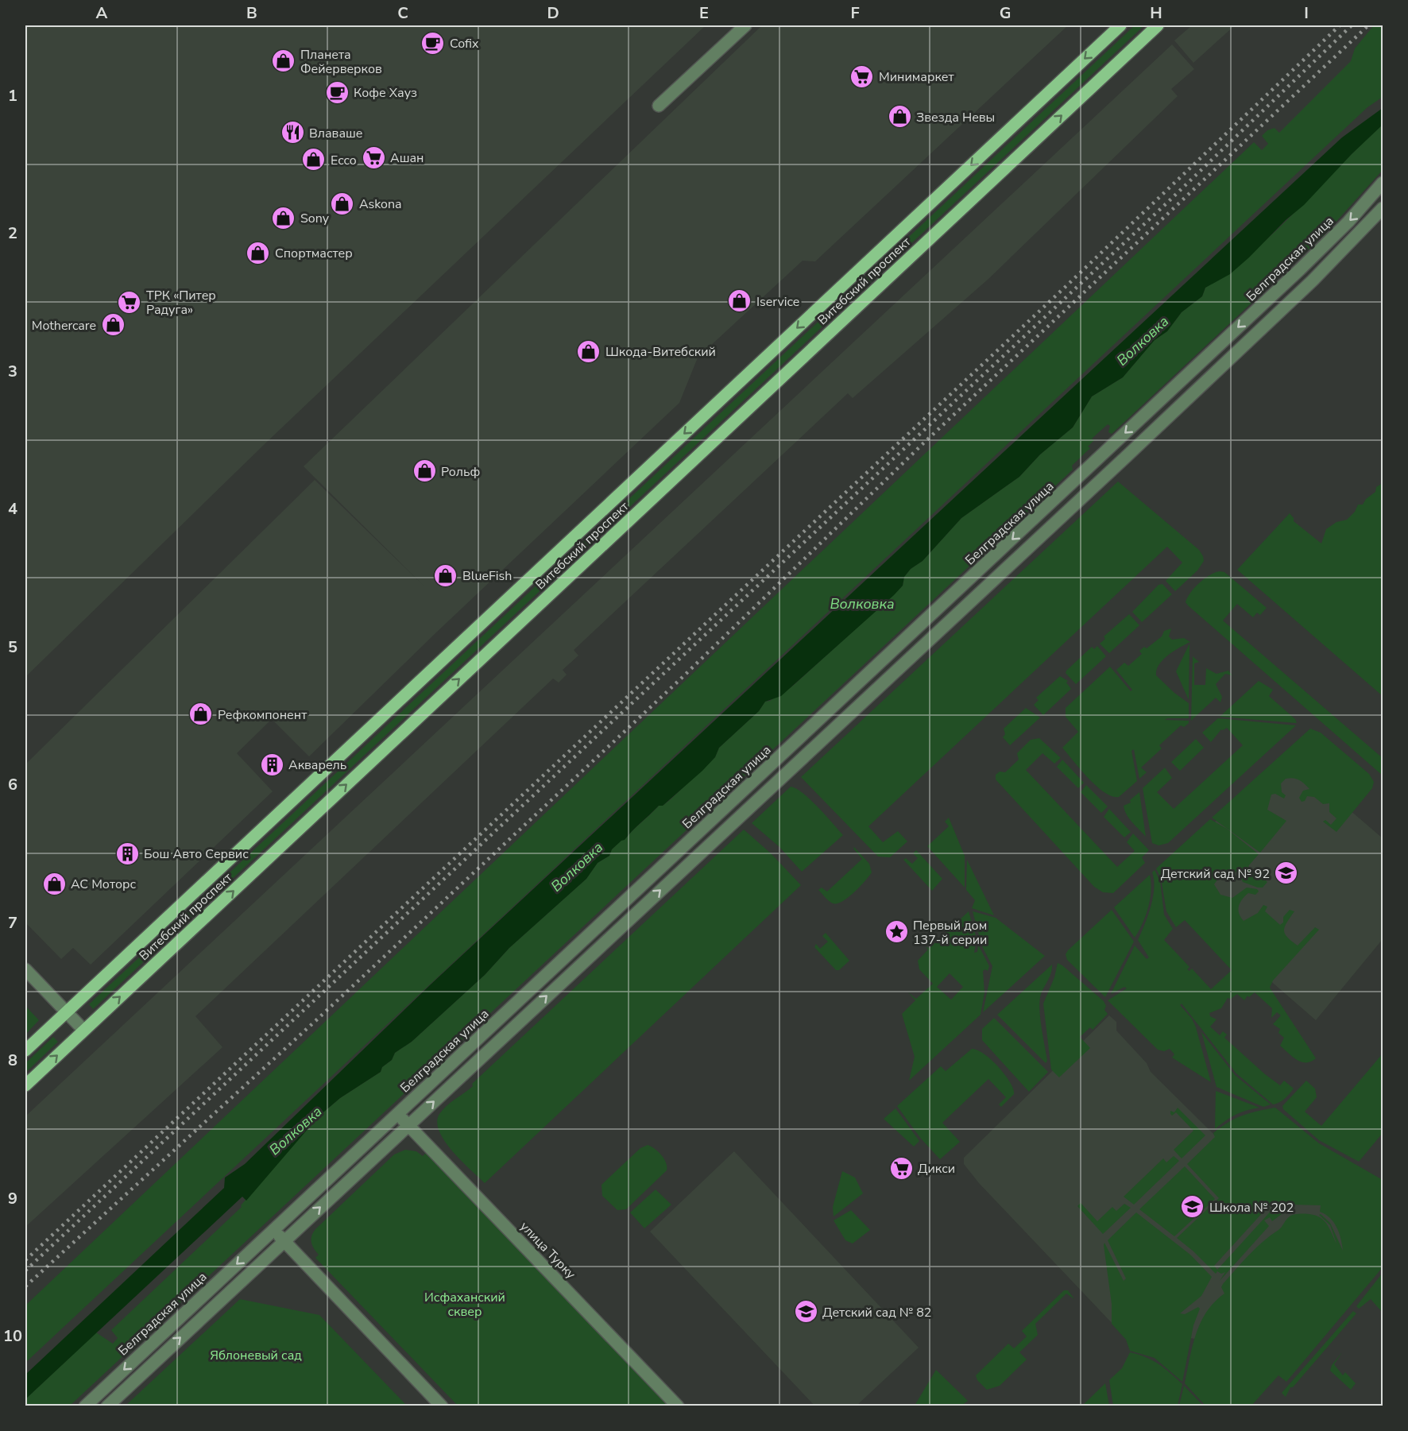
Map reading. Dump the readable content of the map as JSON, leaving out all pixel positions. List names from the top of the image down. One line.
{"streets":{"main road":["Витебский проспект"],"street":["Белградская улица","улица Турку"]},"crossings":[["Белградская улица","улица Турку"]],"water":["Волковка"],"parks":["Исфаханский сквер","Яблоневый сад"],"places":{"cafe":["Cofix","Кофе Хауз"],"shop":["Планета Фейерверков","Звезда Невы","Ecco","Askona","Sony","Спортмастер","Iservice","Mothercare","Шкода-Витебский","Рольф","BlueFish","Рефкомпонент","АС Моторс"],"supermarket":["Минимаркет","Ашан","ТРК «Питер Радуга»","Дикси"],"restaurant":["Влаваше"],"building":["Акварель","Бош Авто Сервис"],"school or university":["Детский сад № 92","Школа № 202","Детский сад № 82"],"place":["Первый дом 137-й серии"]},"grid":{"columns":["A","B","C","D","E","F","G","H","I"],"rows":["1","2","3","4","5","6","7","8","9","10"]}}
